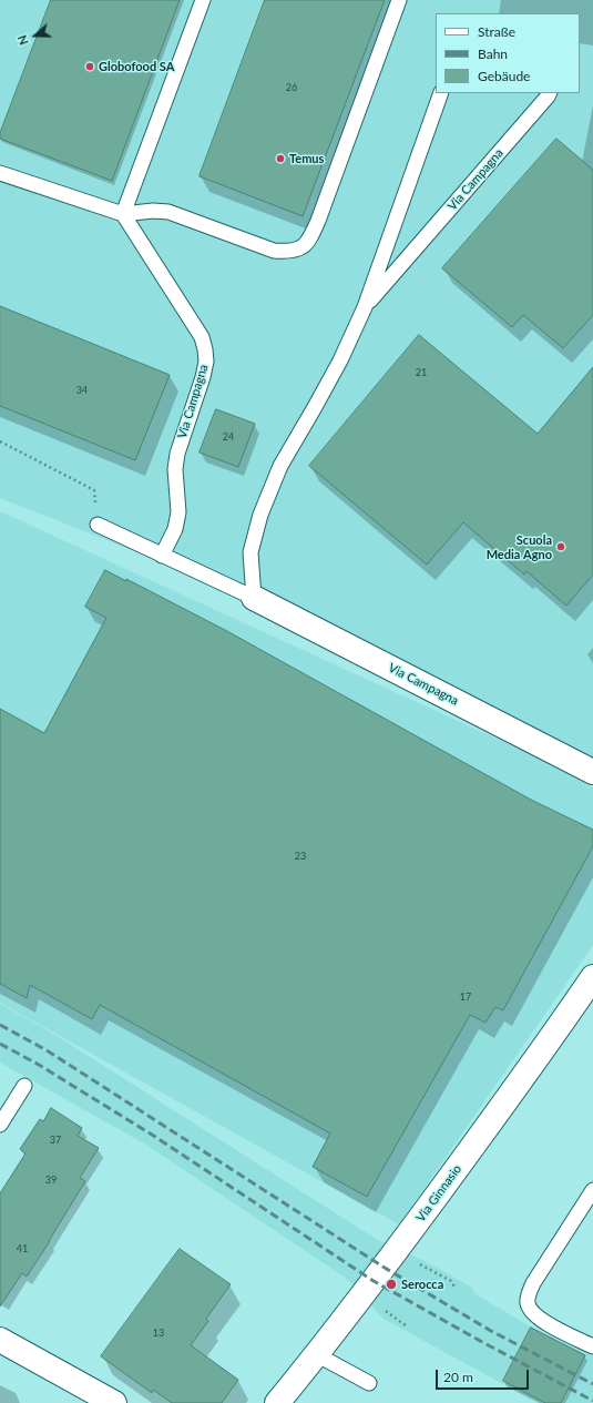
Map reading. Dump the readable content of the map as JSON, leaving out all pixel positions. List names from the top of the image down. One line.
{"streets":{"street":["Via Campagna","Via Ginnasio"]},"places":["Globofood SA","Temus","Scuola Media Agno","Serocca"],"house_numbers":["26","21","34","24","23","17","37","39","41","13"],"legend":["Straße","Bahn","Gebäude"],"scale_bar":"20 m","north":"left"}
